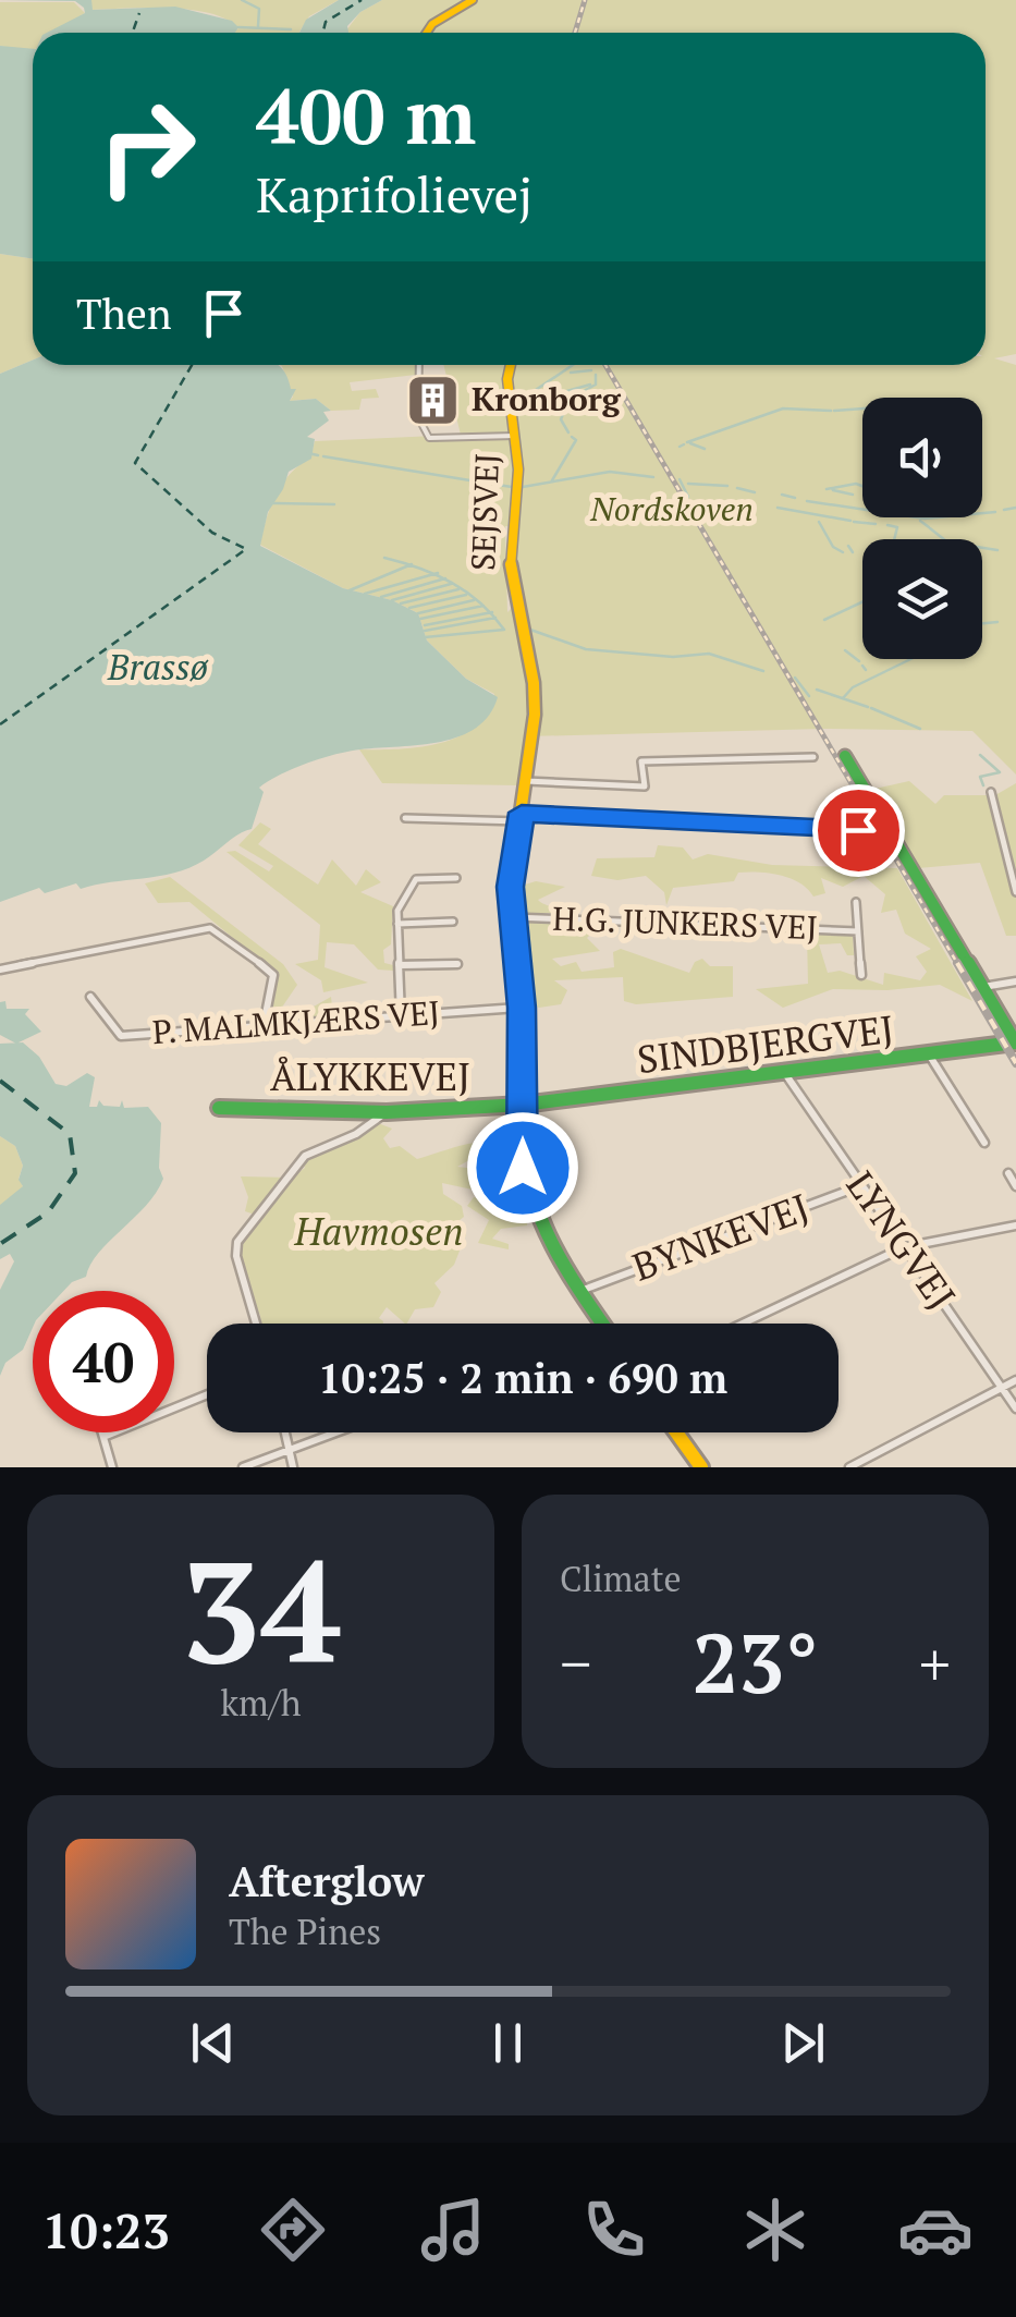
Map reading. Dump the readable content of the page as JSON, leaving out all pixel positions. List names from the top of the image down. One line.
{"streets":{"street":["SEJSVEJ","H.G. JUNKERS VEJ","P. MALMKJÆRS VEJ","SINDBJERGVEJ","ÅLYKKEVEJ","BYNKEVEJ","LYNGVEJ"]},"crossings":[["SEJSVEJ","H.G. JUNKERS VEJ"],["SEJSVEJ","P. MALMKJÆRS VEJ"],["SEJSVEJ","SINDBJERGVEJ"],["SEJSVEJ","ÅLYKKEVEJ"],["SEJSVEJ","BYNKEVEJ"],["SINDBJERGVEJ","ÅLYKKEVEJ"],["SINDBJERGVEJ","LYNGVEJ"],["BYNKEVEJ","LYNGVEJ"]],"water":["Brassø"],"parks":["Nordskoven","Havmosen"],"places":{"building":["Kronborg"]},"page":{"turn":["400 m","Kaprifolievej"],"then":"Then","limit":"40","trip":"10:25 · 2 min · 690 m","tile":[["34","km/h"],"Climate"],"heat":["−","23°","+"],"song":["Afterglow","The Pines"],"tabs":"10:23"}}
